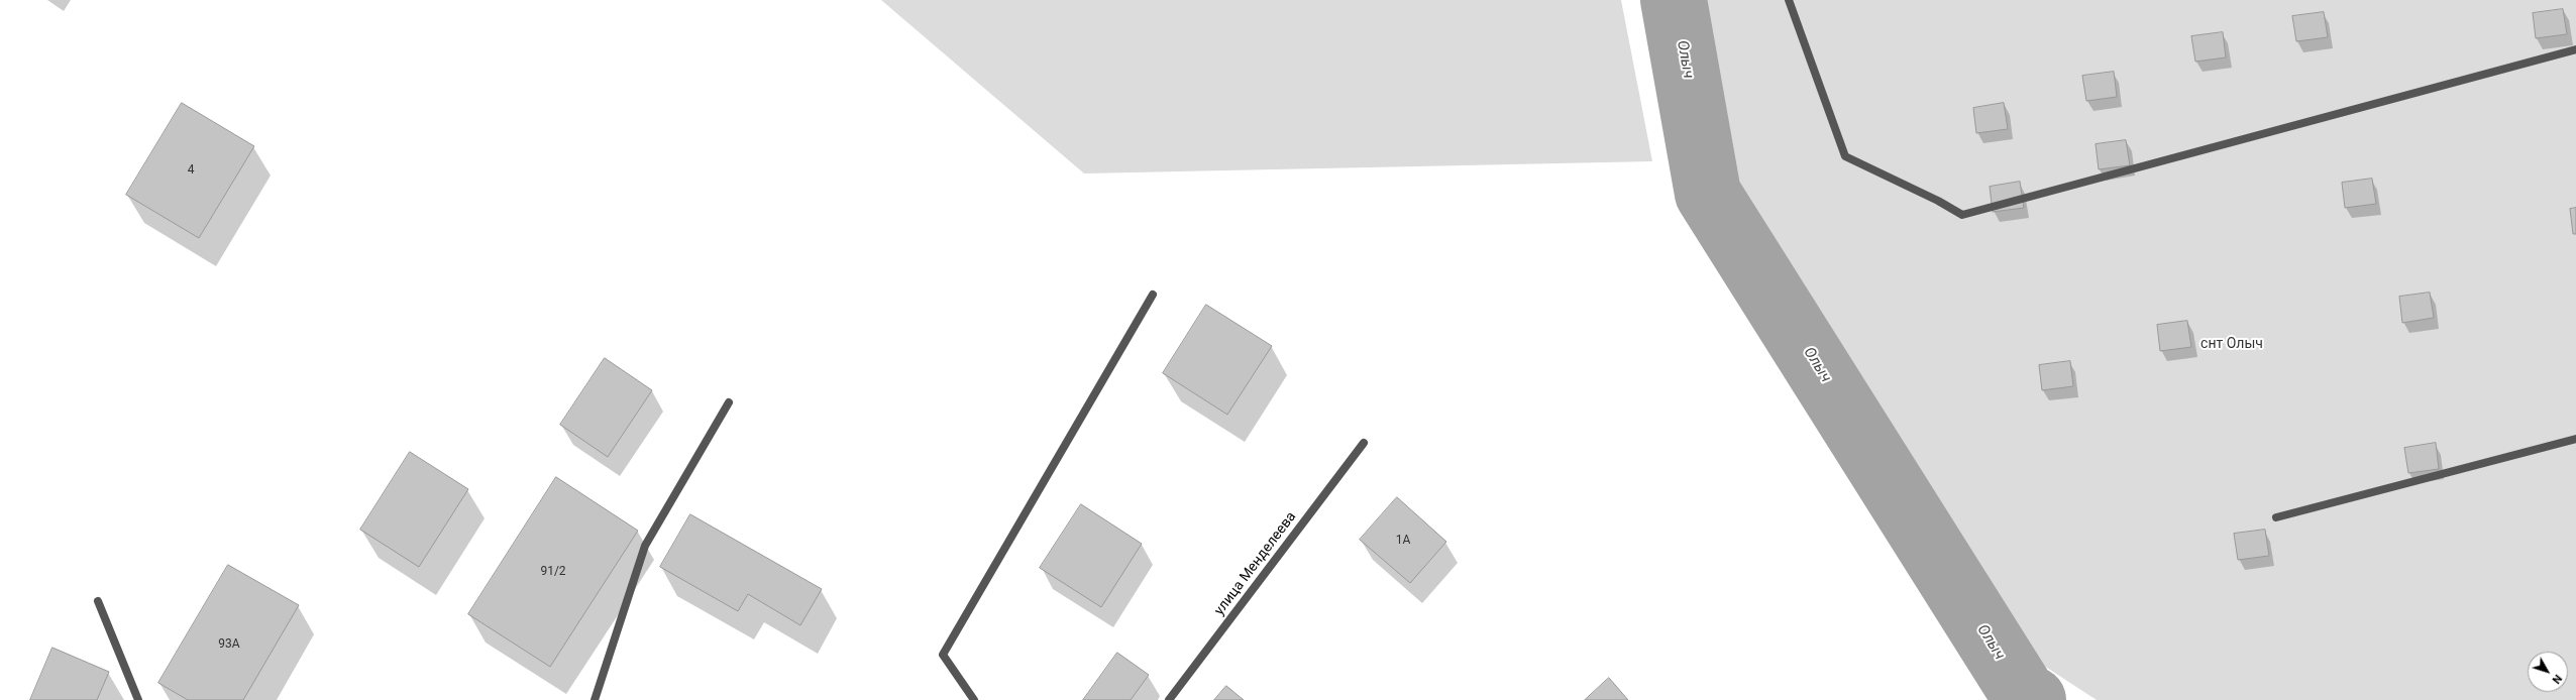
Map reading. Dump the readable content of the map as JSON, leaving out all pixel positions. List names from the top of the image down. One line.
{"streets":{"street":["улица Менделеева"]},"water":["Олыч"],"parks":["снт Олыч"],"house_numbers":["4","1А","91/2","93А"],"north":"bottom right"}
